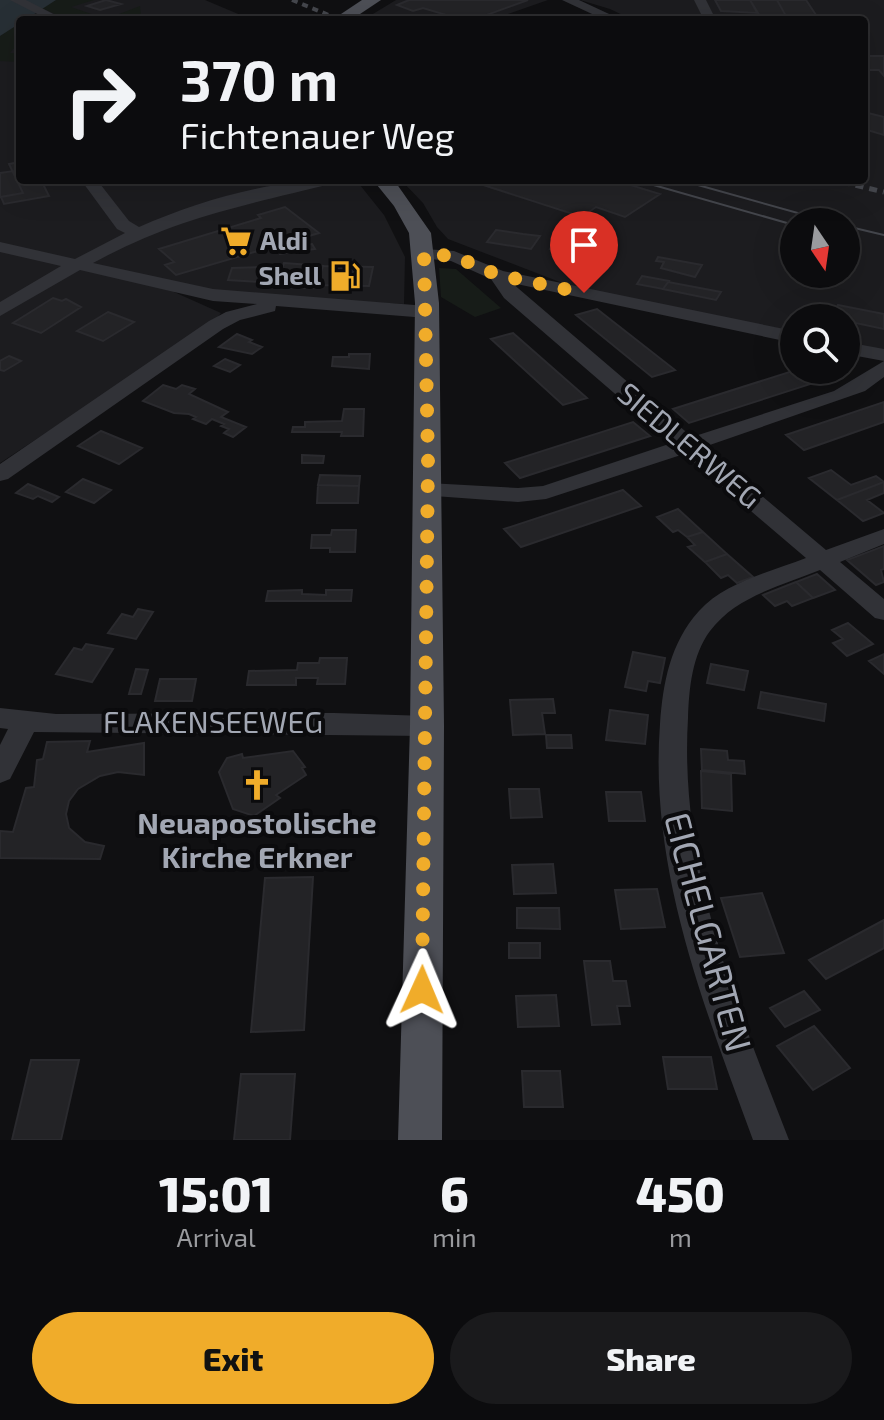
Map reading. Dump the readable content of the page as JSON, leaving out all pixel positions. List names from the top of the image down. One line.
{"streets":{"street":["SIEDLERWEG","FLAKENSEEWEG","EICHELGARTEN"]},"crossings":[["SIEDLERWEG","EICHELGARTEN"]],"places":{"supermarket":["Aldi"],"fuel station":["Shell"],"church":["Neuapostolische Kirche Erkner"]},"north":"bottom","page":{"turn":["370 m","Fichtenauer Weg"],"eta":["15:01","Arrival","6","min","450","m"],"buttons":["Exit","Share"]}}
